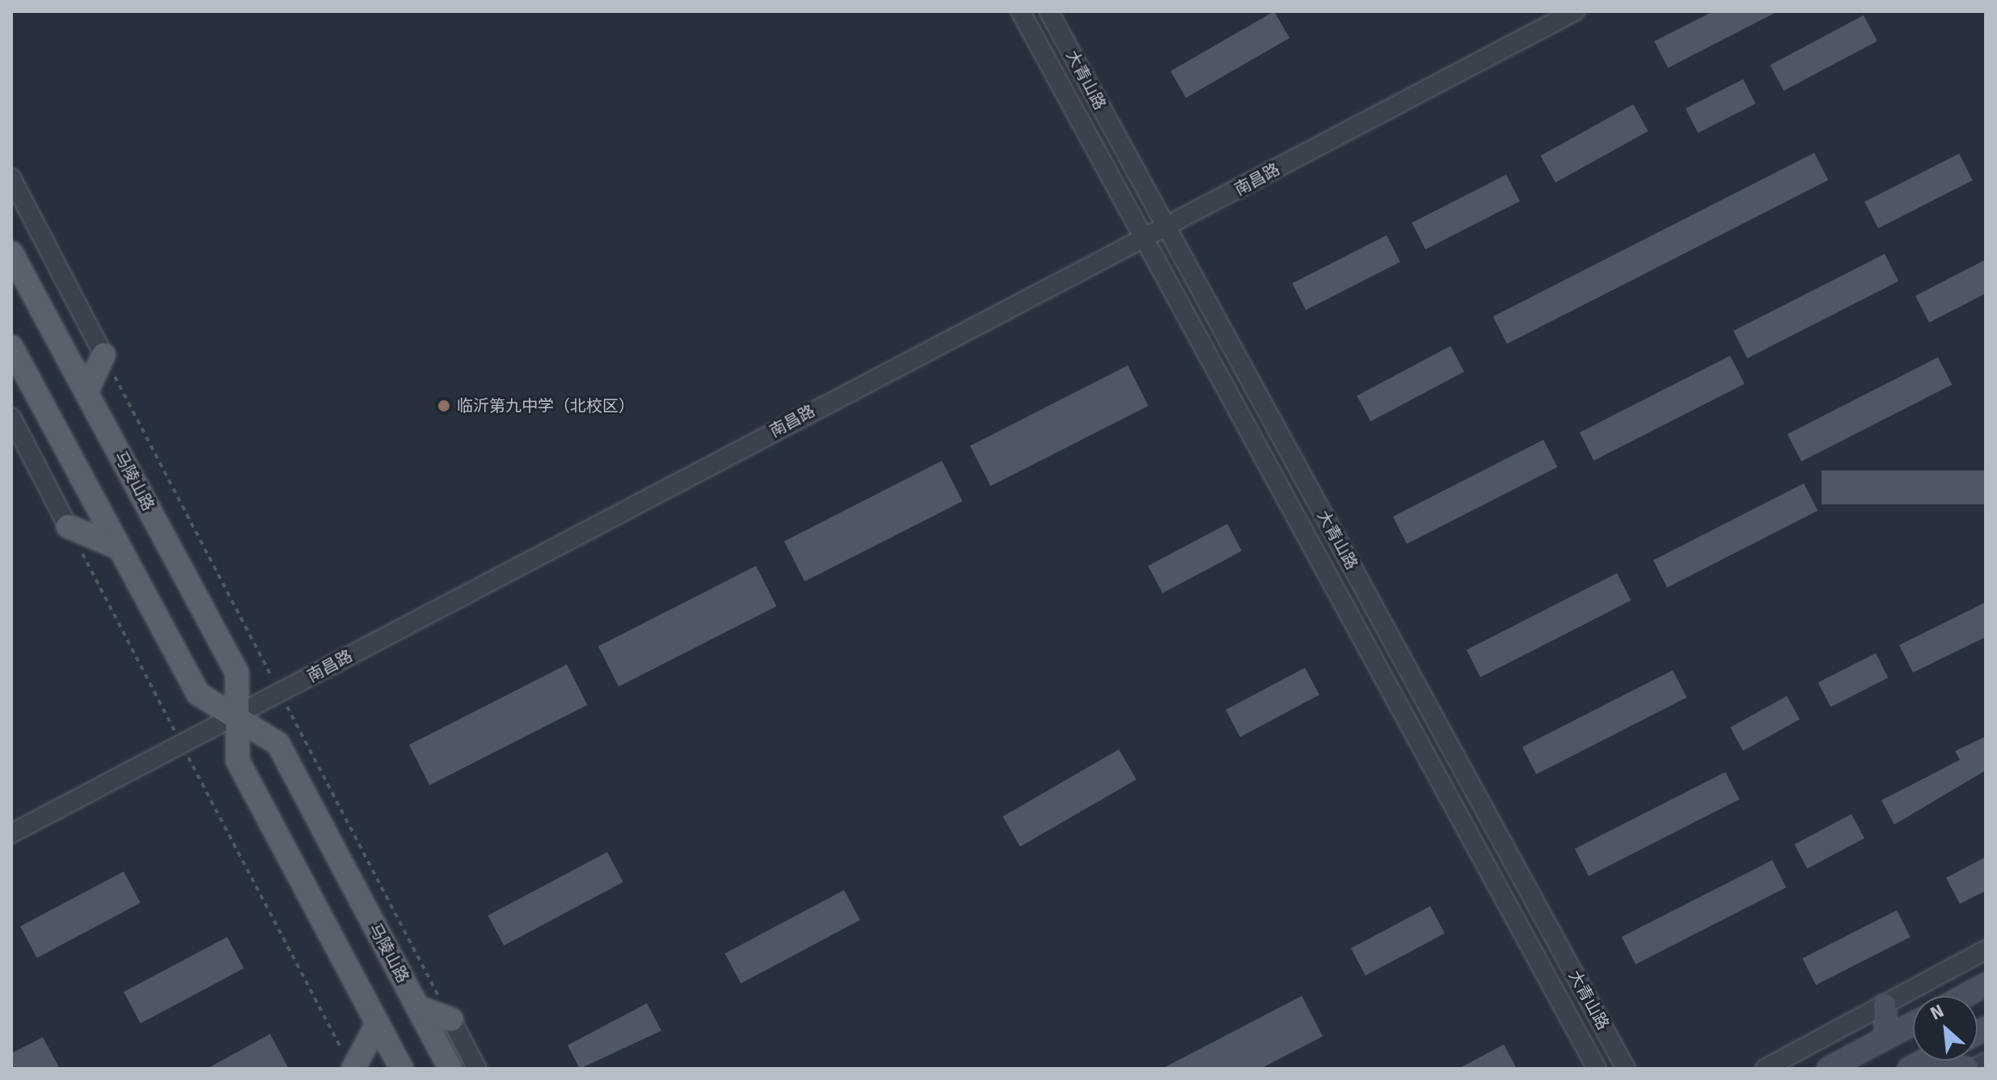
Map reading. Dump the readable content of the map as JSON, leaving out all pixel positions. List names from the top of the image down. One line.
{"streets":{"main road":["马陵山路"],"street":["大青山路","南昌路"]},"crossings":[["大青山路","南昌路"],["南昌路","马陵山路"]],"places":["临沂第九中学（北校区）"],"north":"top left"}
